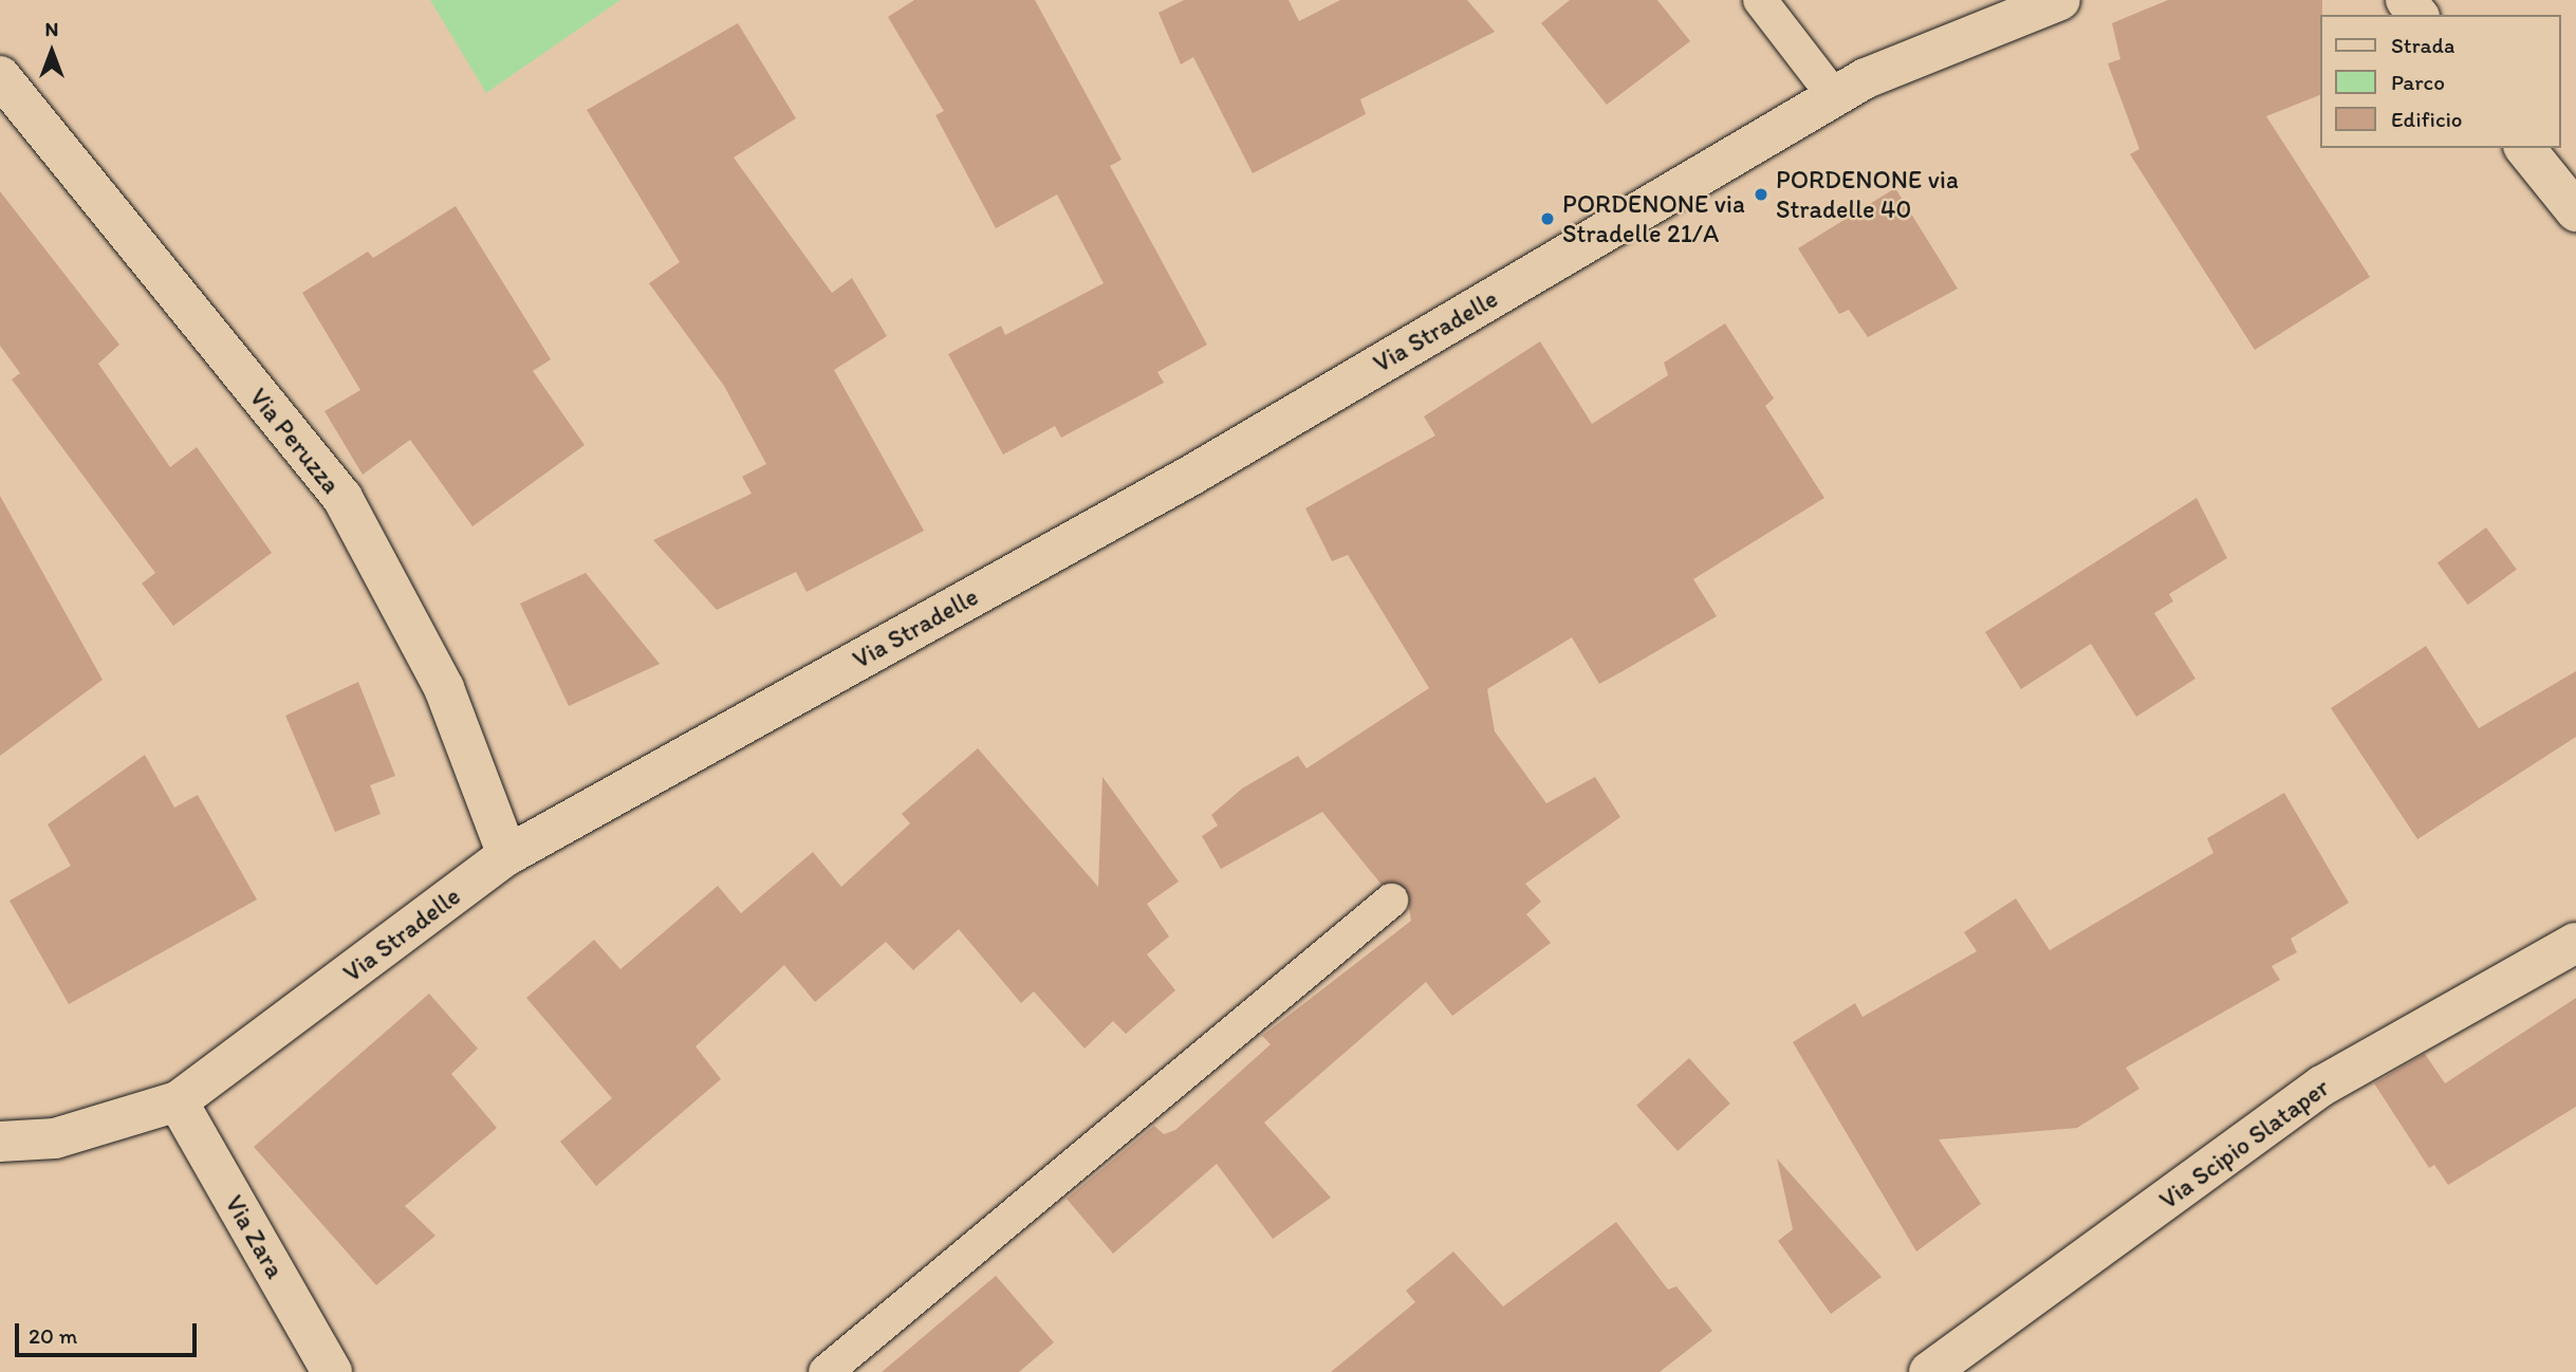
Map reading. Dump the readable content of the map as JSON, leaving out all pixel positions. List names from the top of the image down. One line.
{"streets":{"street":["Via Stradelle","Via Peruzza","Via Scipio Slataper","Via Zara"]},"crossings":[["Via Stradelle","Via Peruzza"],["Via Stradelle","Via Zara"]],"places":["PORDENONE via Stradelle 40","PORDENONE via Stradelle 21/A"],"legend":["Strada","Parco","Edificio"],"scale_bar":"20 m","north":"top"}
